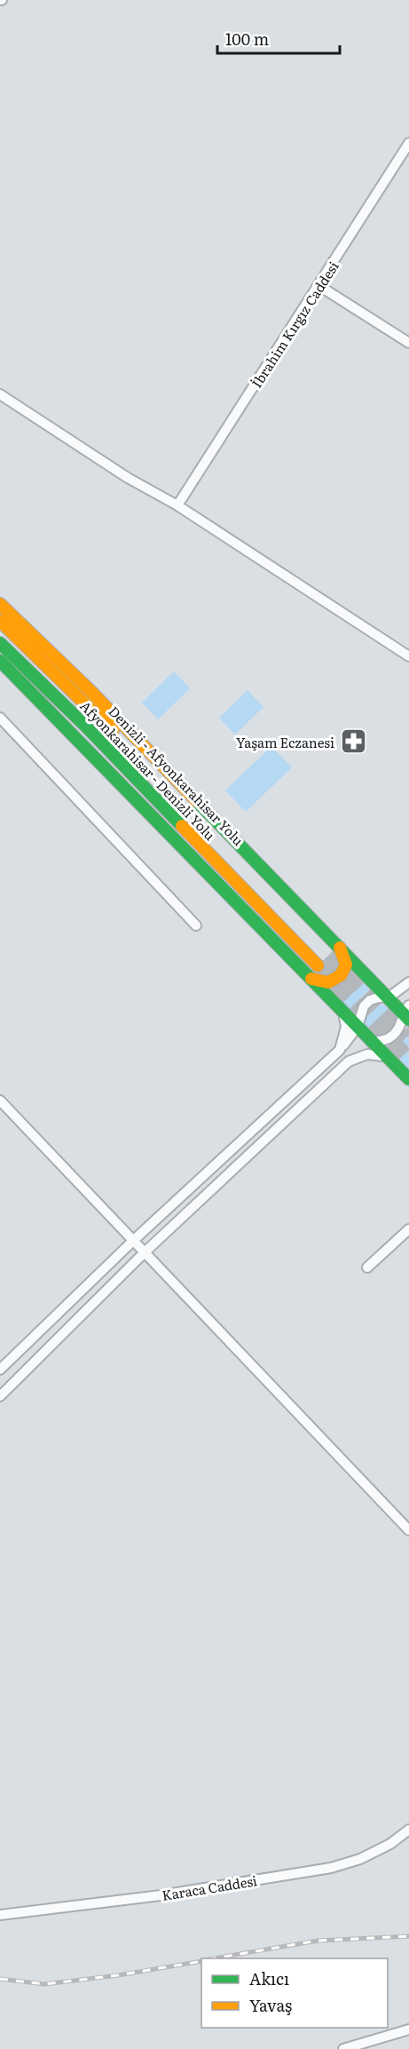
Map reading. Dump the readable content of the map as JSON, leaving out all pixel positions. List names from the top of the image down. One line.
{"streets":{"highway":["Afyonkarahisar - Denizli Yolu","Denizli - Afyonkarahisar Yolu"],"street":["İbrahim Kırgız Caddesi","Karaca Caddesi"]},"places":{"pharmacy":["Yaşam Eczanesi"]},"legend":["Akıcı","Yavaş"],"scale_bar":"100 m"}
